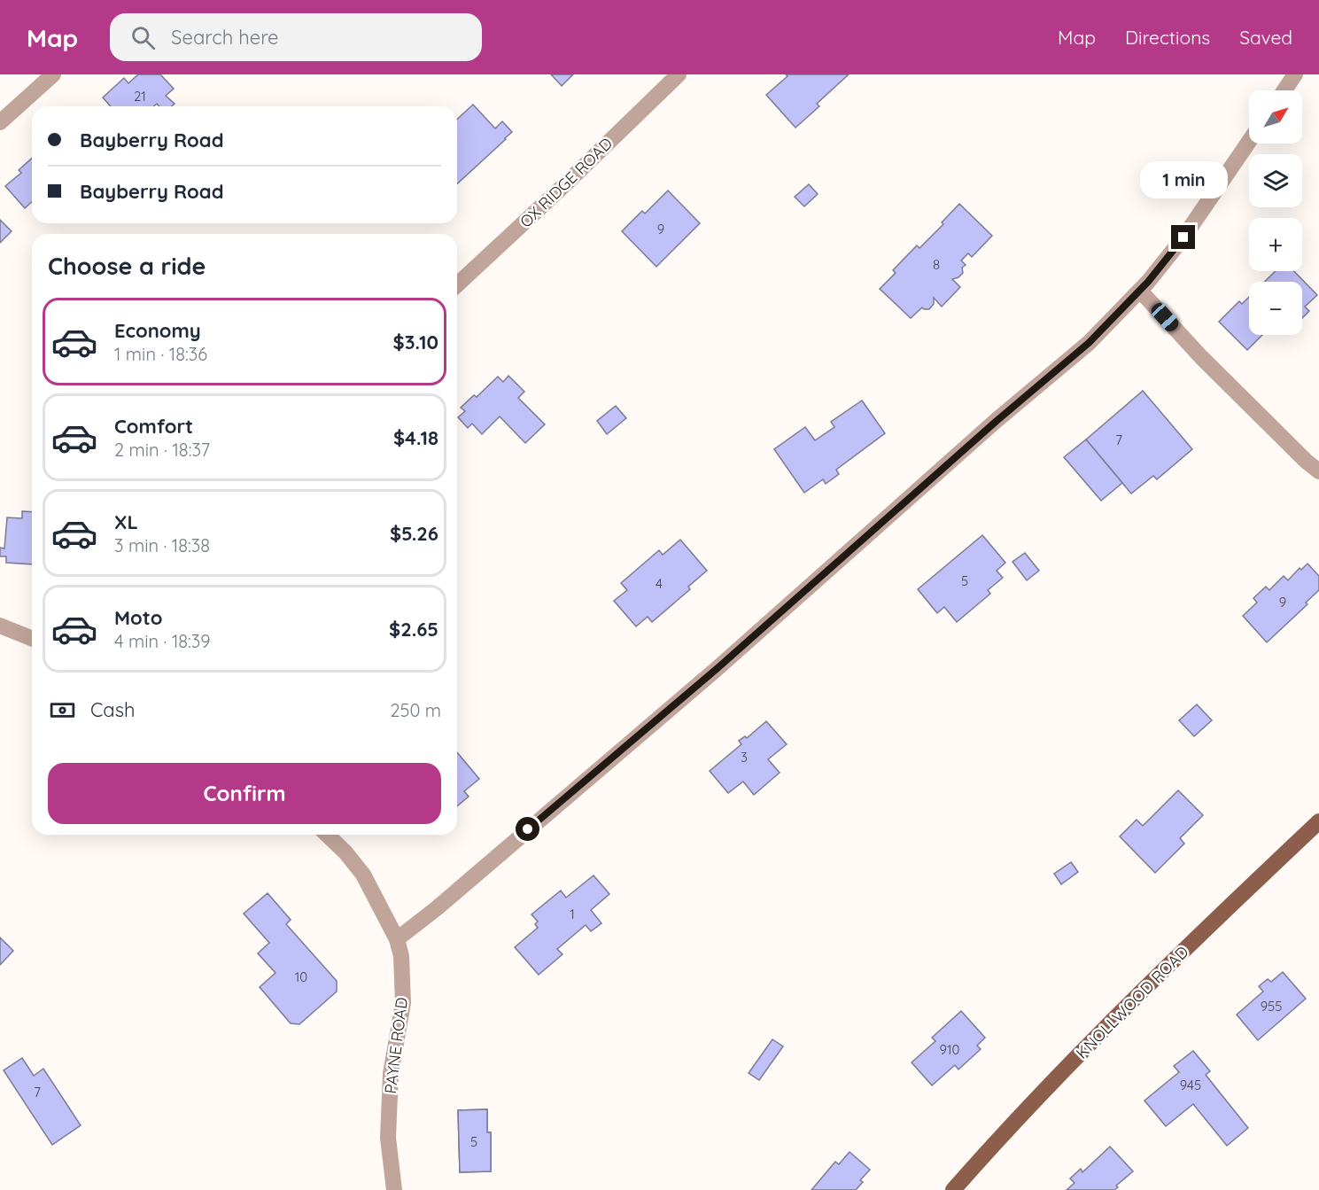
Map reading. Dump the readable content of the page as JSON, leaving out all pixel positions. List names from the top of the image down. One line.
{"streets":{"main road":["KNOLLWOOD ROAD"],"street":["OX RIDGE ROAD","PAYNE ROAD"]},"house_numbers":["21","9","8","7","5","4","9","3","1","10","955","910","945","7","5"],"north":"top right","page":{"header":"Map","search":"Search here","nav":["Map","Directions","Saved"],"map_buttons":["+","−"],"banner":["Bayberry Road","Bayberry Road"],"bubble":"1 min","heading":"Choose a ride","list":[{"name":"Economy","note":"1 min · 18:36","value":"$3.10"},{"name":"Comfort","note":"2 min · 18:37","value":"$4.18"},{"name":"XL","note":"3 min · 18:38","value":"$5.26"},{"name":"Moto","note":"4 min · 18:39","value":"$2.65"}],"pay":["Cash","250 m"],"buttons":"Confirm"}}
